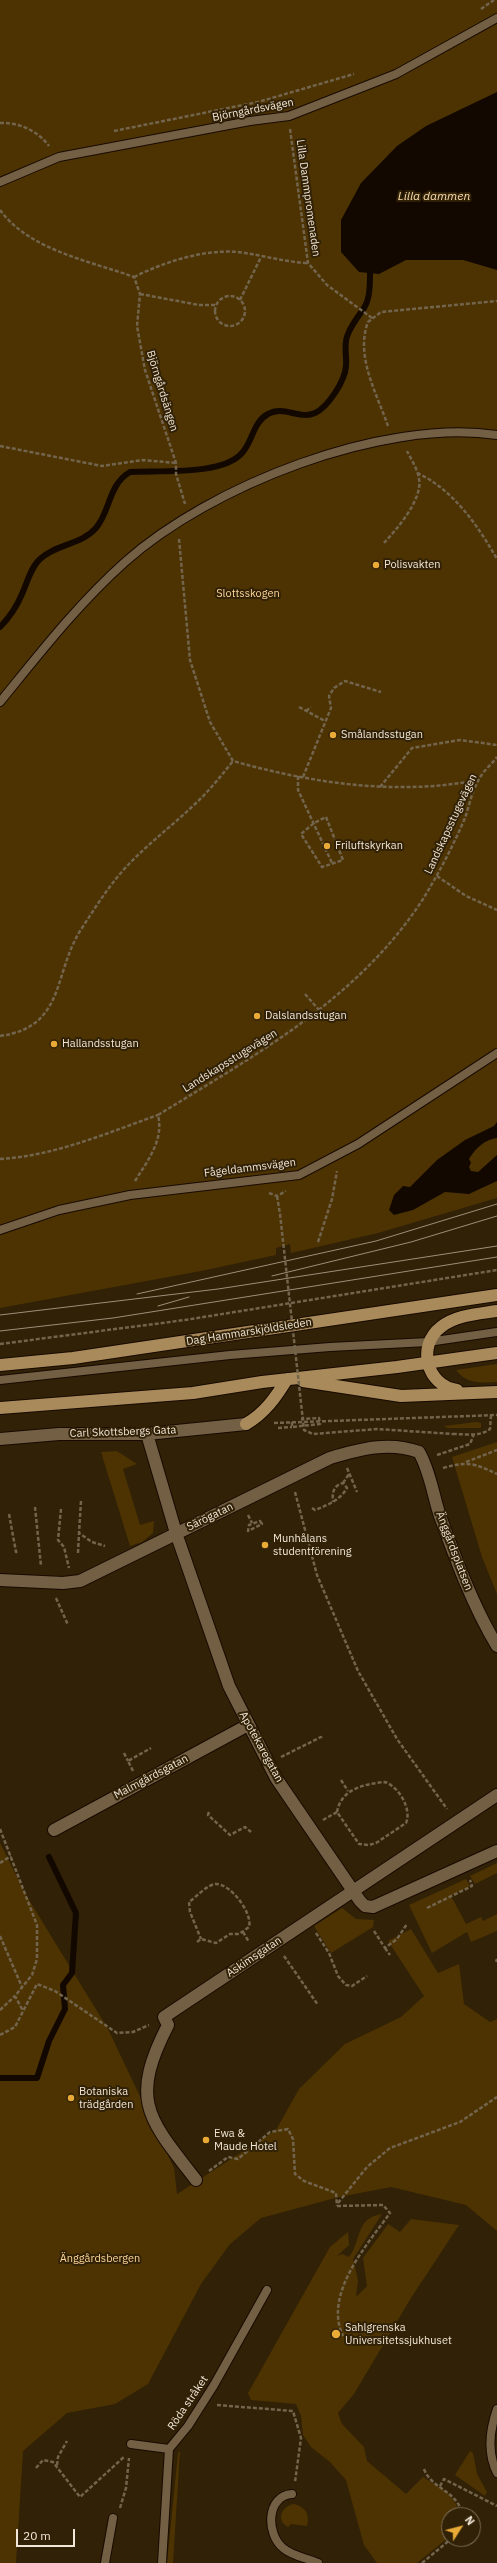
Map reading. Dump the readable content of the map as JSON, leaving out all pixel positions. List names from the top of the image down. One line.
{"streets":{"main road":["Dag Hammarskjöldsleden"],"street":["Carl Skottsbergs Gata","Särögatan","Änggårdsplatsen","Apotekaregatan","Malmgårdsgatan","Askimsgatan"],"lane":["Björngårdsvägen","Fågeldammsvägen","Röda stråket"],"path":["Lilla Dammpromenaden","Björngårdsängen","Landskapsstugevägen"]},"crossings":[["Björngårdsvägen","Lilla Dammpromenaden"],["Carl Skottsbergs Gata","Apotekaregatan"],["Särögatan","Änggårdsplatsen"],["Särögatan","Apotekaregatan"],["Apotekaregatan","Malmgårdsgatan"],["Apotekaregatan","Askimsgatan"]],"water":["Lilla dammen"],"parks":["Slottsskogen","Änggårdsbergen"],"places":["Polisvakten","Smålandsstugan","Friluftskyrkan","Dalslandsstugan","Hallandsstugan","Munhålans studentförening","Botaniska trädgården","Ewa & Maude Hotel","Sahlgrenska Universitetssjukhuset"],"scale_bar":"20 m","north":"top right"}
